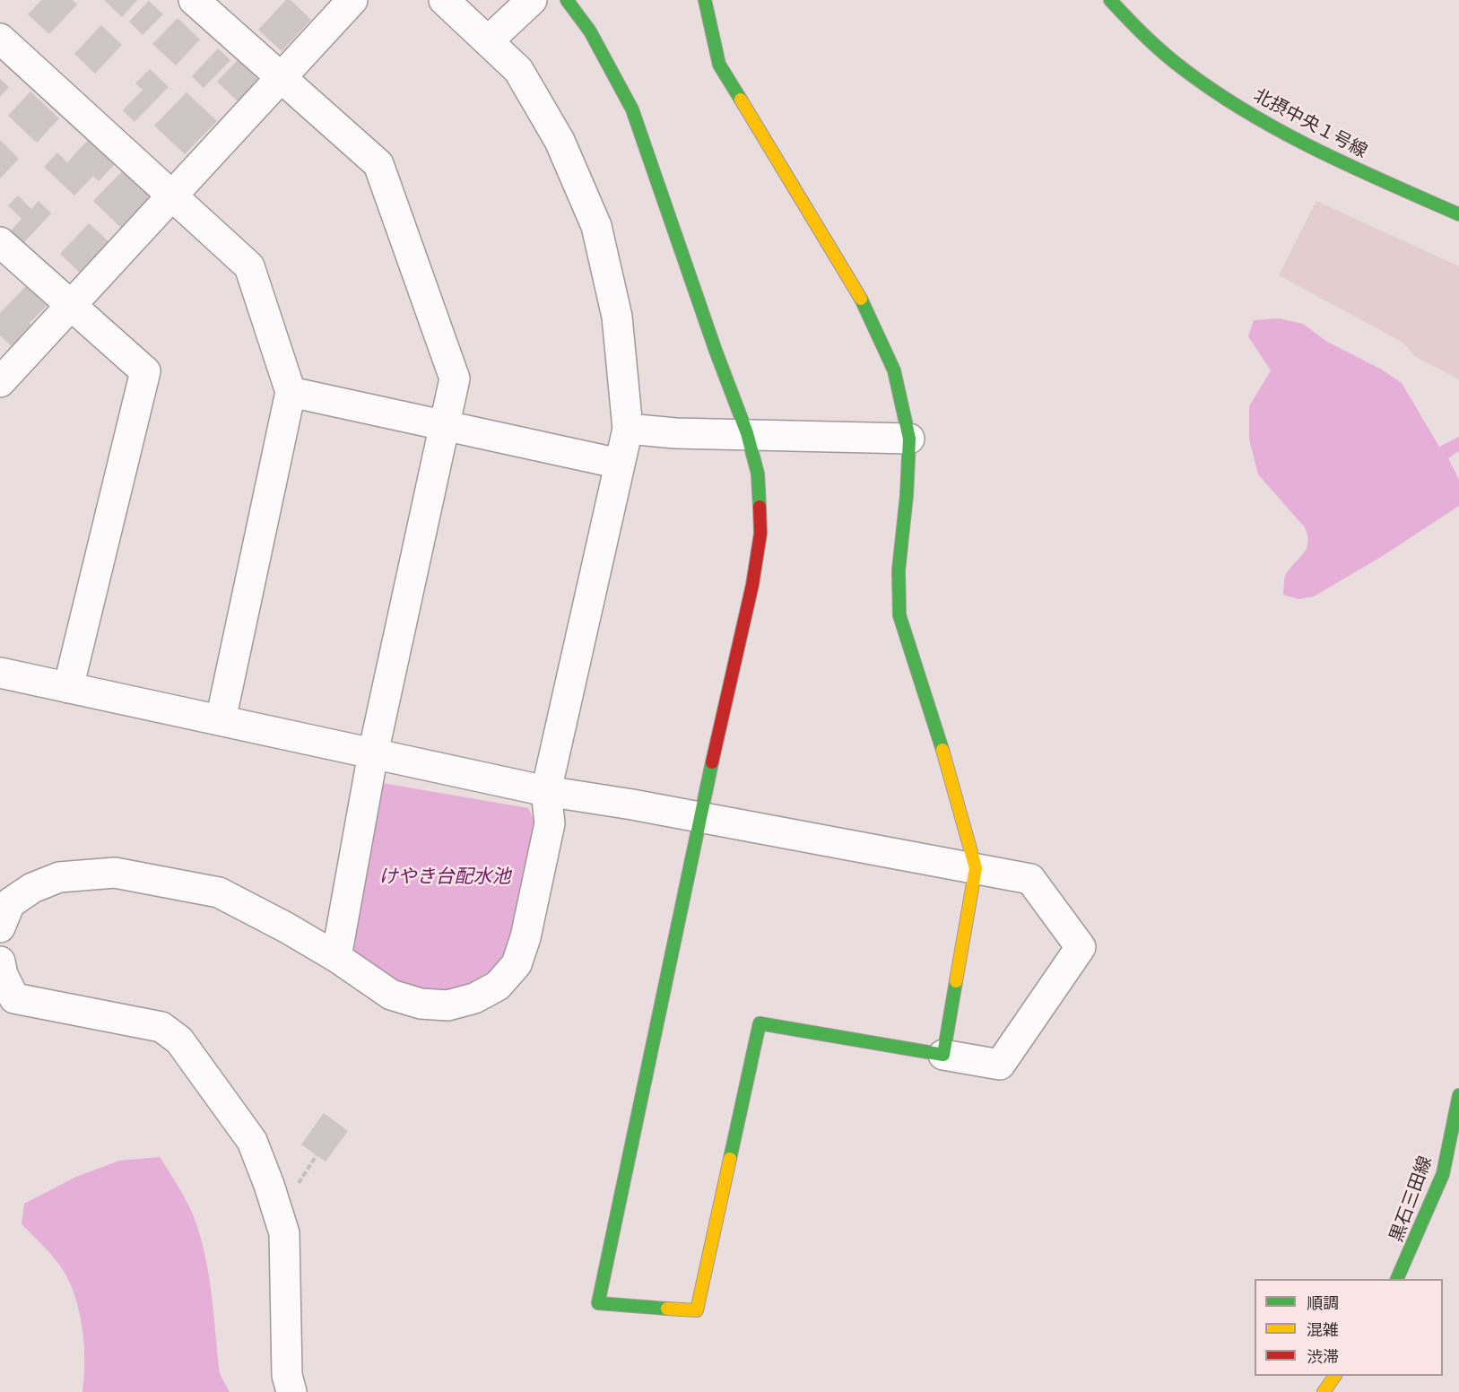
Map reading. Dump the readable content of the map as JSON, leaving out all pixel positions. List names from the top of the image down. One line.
{"streets":{"street":["北摂中央１号線","黒石三田線"]},"water":["けやき台配水池"],"legend":["順調","混雑","渋滞"]}
